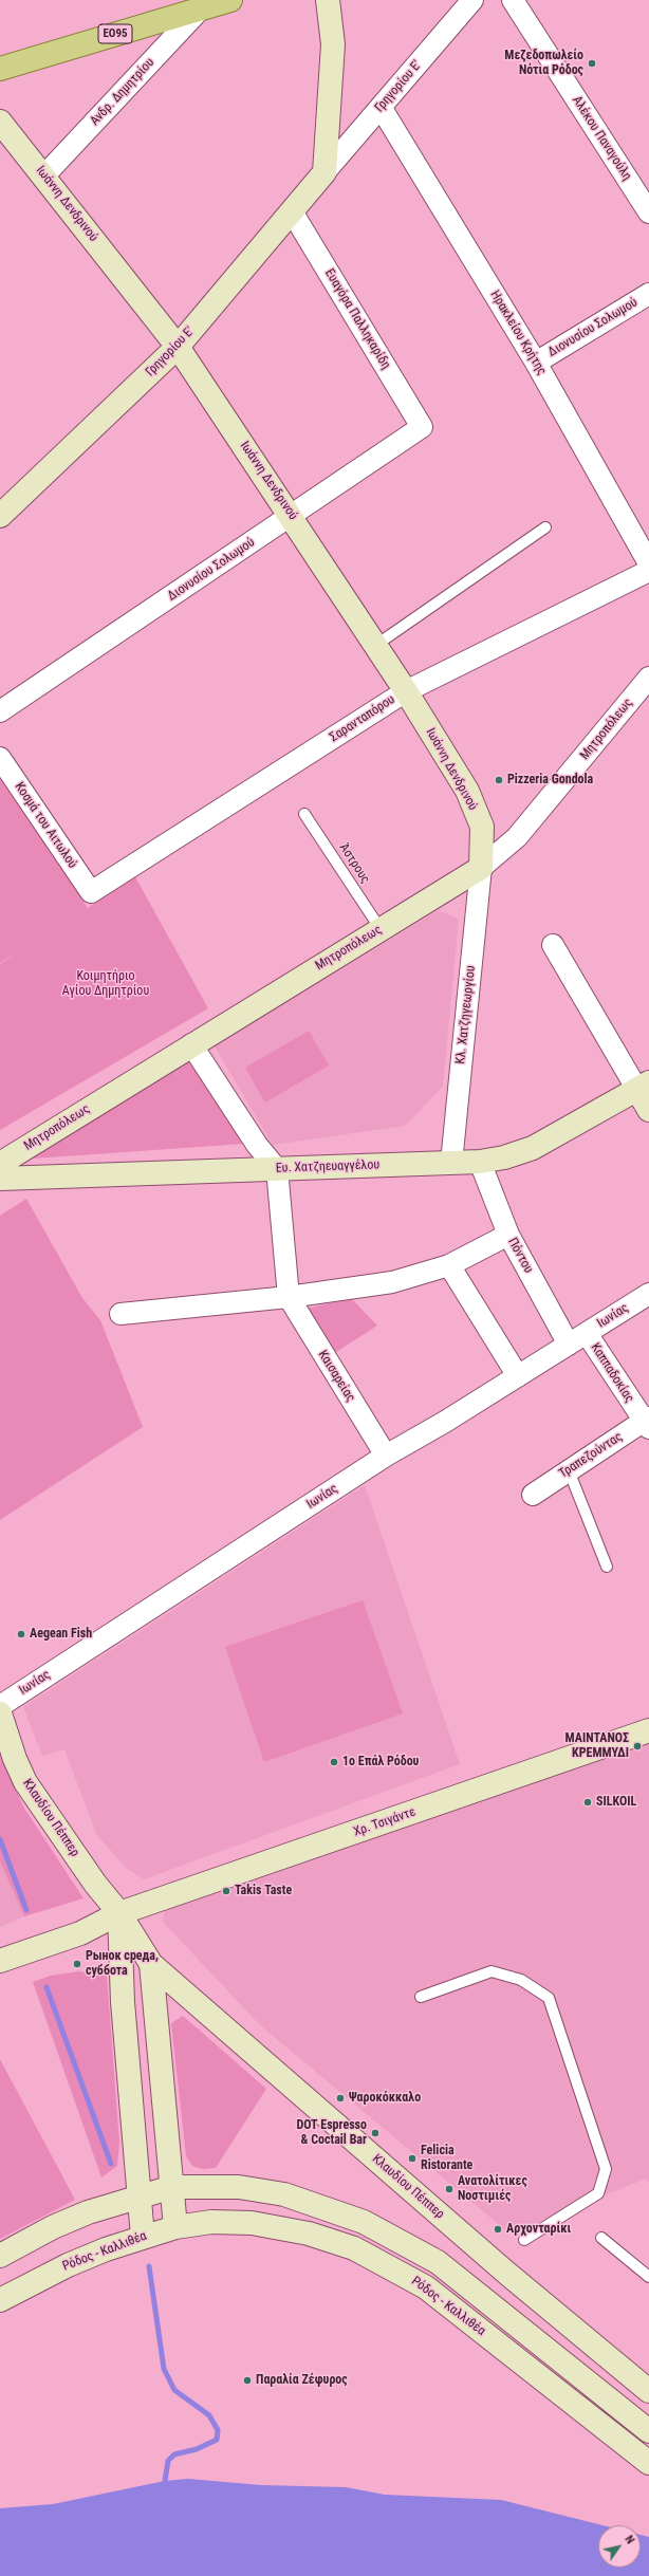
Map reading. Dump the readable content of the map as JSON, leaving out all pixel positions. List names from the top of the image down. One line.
{"streets":{"main road":["ΕΟ95"],"street":["Γρηγορίου Ε'","Ανδρ. Δημητρίου","Αλέκου Παναγούλη","Ιωάννη Δενδρινού","Ευαγόρα Παλληκαρίδη","Διονυσίου Σολωμού","Ηρακλείου Κρήτης","Σαρανταπόρου","Μητροπόλεως","Κοσμά του Αιτωλού","Κλ. Χατζηγεωργίου","Ευ. Χατζηευαγγέλου","Πόντου","Ιωνίας","Καππαδοκίας","Καισαρείας","Τραπεζούντας","Κλαυδίου Πέππερ","Χρ. Τσιγάντε","Ρόδος - Καλλιθέα"],"lane":["Άστρους"]},"crossings":[["ΕΟ95","Ανδρ. Δημητρίου"],["Γρηγορίου Ε'","Ιωάννη Δενδρινού"],["Γρηγορίου Ε'","Ευαγόρα Παλληκαρίδη"],["Γρηγορίου Ε'","Ηρακλείου Κρήτης"],["Ανδρ. Δημητρίου","Ιωάννη Δενδρινού"],["Ιωάννη Δενδρινού","Διονυσίου Σολωμού"],["Ιωάννη Δενδρινού","Σαρανταπόρου"],["Ιωάννη Δενδρινού","Μητροπόλεως"],["Ιωάννη Δενδρινού","Κλ. Χατζηγεωργίου"],["Ευαγόρα Παλληκαρίδη","Διονυσίου Σολωμού"],["Διονυσίου Σολωμού","Ηρακλείου Κρήτης"],["Σαρανταπόρου","Κοσμά του Αιτωλού"],["Μητροπόλεως","Άστρους"],["Μητροπόλεως","Κλ. Χατζηγεωργίου"],["Κλ. Χατζηγεωργίου","Ευ. Χατζηευαγγέλου"],["Ευ. Χατζηευαγγέλου","Πόντου"],["Ευ. Χατζηευαγγέλου","Καισαρείας"],["Πόντου","Ιωνίας"],["Ιωνίας","Καισαρείας"],["Καππαδοκίας","Τραπεζούντας"],["Κλαυδίου Πέππερ","Χρ. Τσιγάντε"]],"parks":["Κοιμητήριο Αγίου Δημητρίου"],"places":["Μεζεδοπωλείο Νότια Ρόδος","Pizzeria Gondola","Aegean Fish","ΜΑΙΝΤΑΝΟΣ ΚΡΕΜΜΥΔΙ","1ο Επάλ Ρόδου","SILKOIL","Takis Taste","Рынок среда, суббота","Ψαροκόκκαλο","DOT Espresso & Coctail Bar","Felicia Ristorante","Ανατολίτικες Νοστιμιές","Αρχονταρίκι","Παραλία Ζέφυρος"],"north":"top right"}
